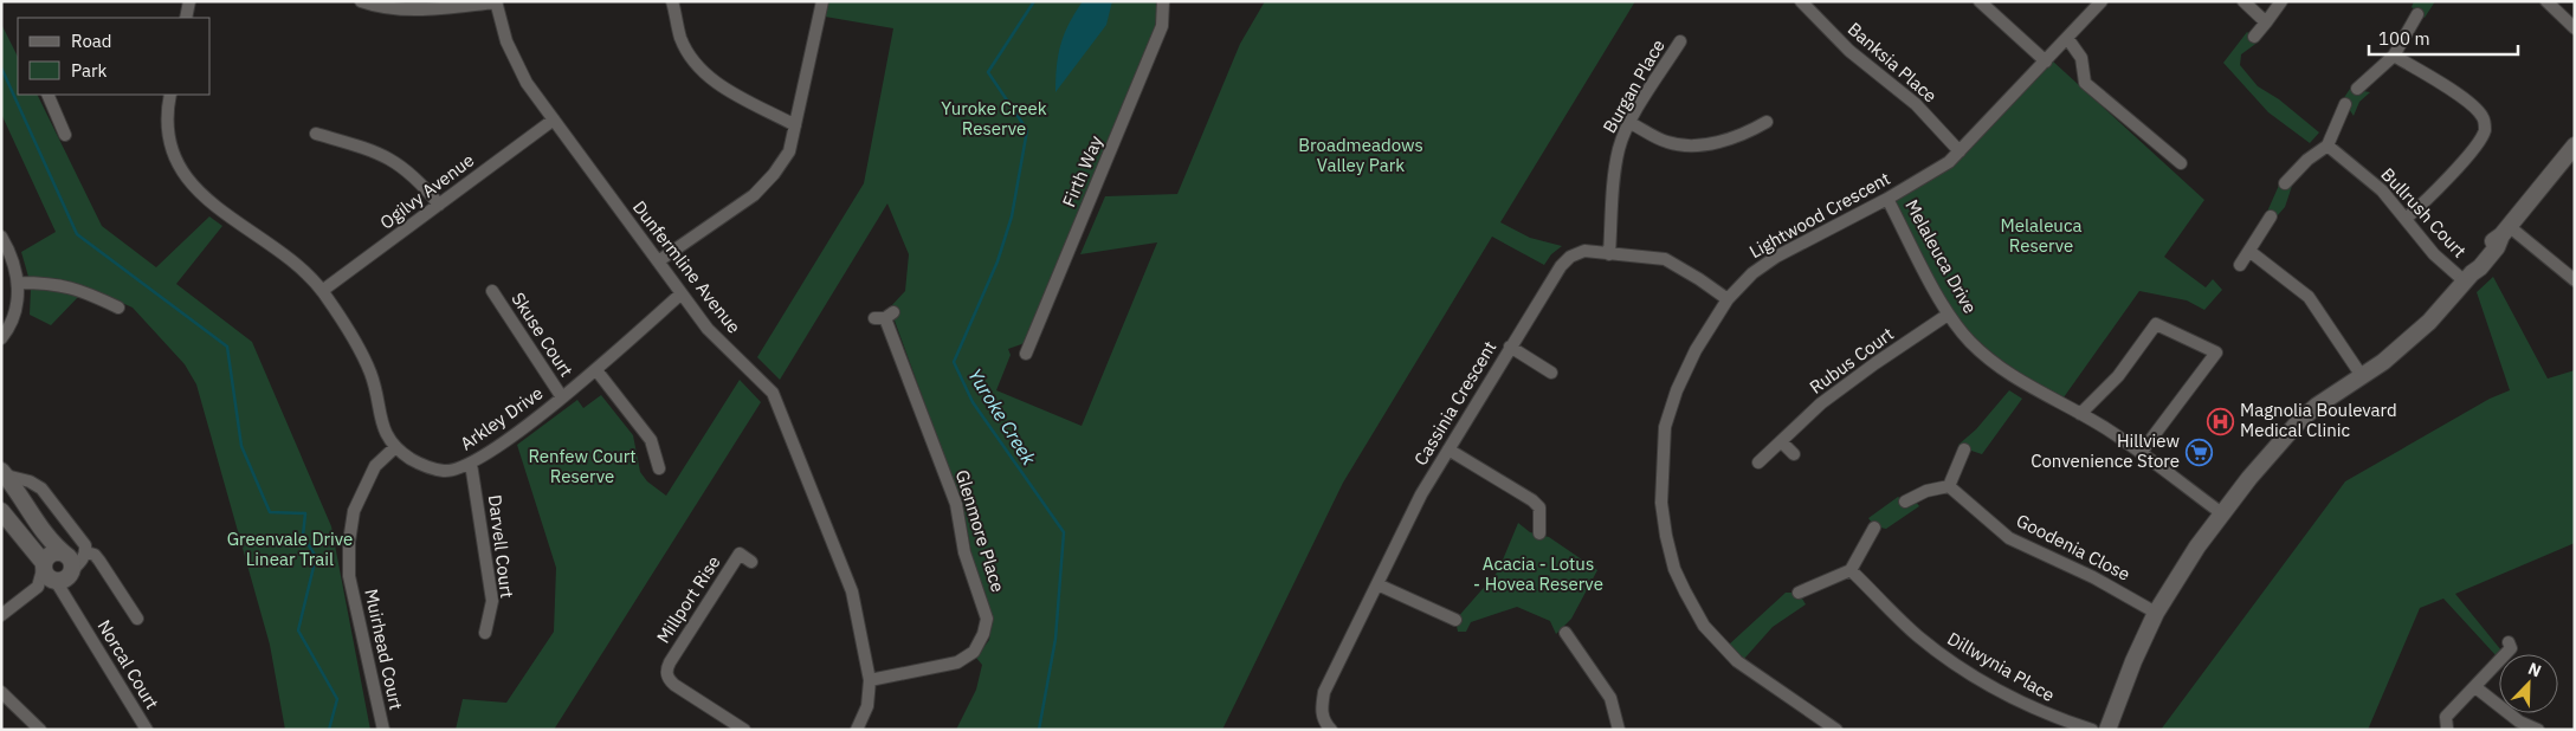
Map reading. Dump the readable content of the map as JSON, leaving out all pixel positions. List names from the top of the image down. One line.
{"streets":{"street":["Banksia Place","Burgan Place","Firth Way","Ogilvy Avenue","Bullrush Court","Lightwood Crescent","Melaleuca Drive","Dunfermline Avenue","Skuse Court","Rubus Court","Cassinia Crescent","Arkley Drive","Glenmore Place","Darvell Court","Goodenia Close","Millport Rise","Muirhead Court","Norcal Court","Dillwynia Place"]},"crossings":[["Banksia Place","Lightwood Crescent"],["Burgan Place","Cassinia Crescent"],["Ogilvy Avenue","Dunfermline Avenue"],["Lightwood Crescent","Melaleuca Drive"],["Lightwood Crescent","Cassinia Crescent"],["Melaleuca Drive","Rubus Court"],["Dunfermline Avenue","Arkley Drive"],["Dunfermline Avenue","Glenmore Place"],["Skuse Court","Arkley Drive"],["Arkley Drive","Darvell Court"],["Arkley Drive","Muirhead Court"]],"water":["Yuroke Creek"],"parks":["Yuroke Creek Reserve","Broadmeadows Valley Park","Melaleuca Reserve","Renfew Court Reserve","Greenvale Drive Linear Trail","Acacia - Lotus - Hovea Reserve"],"places":{"hospital":["Magnolia Boulevard Medical Clinic"],"supermarket":["Hillview Convenience Store"]},"legend":["Road","Park"],"scale_bar":"100 m","north":"top right"}
